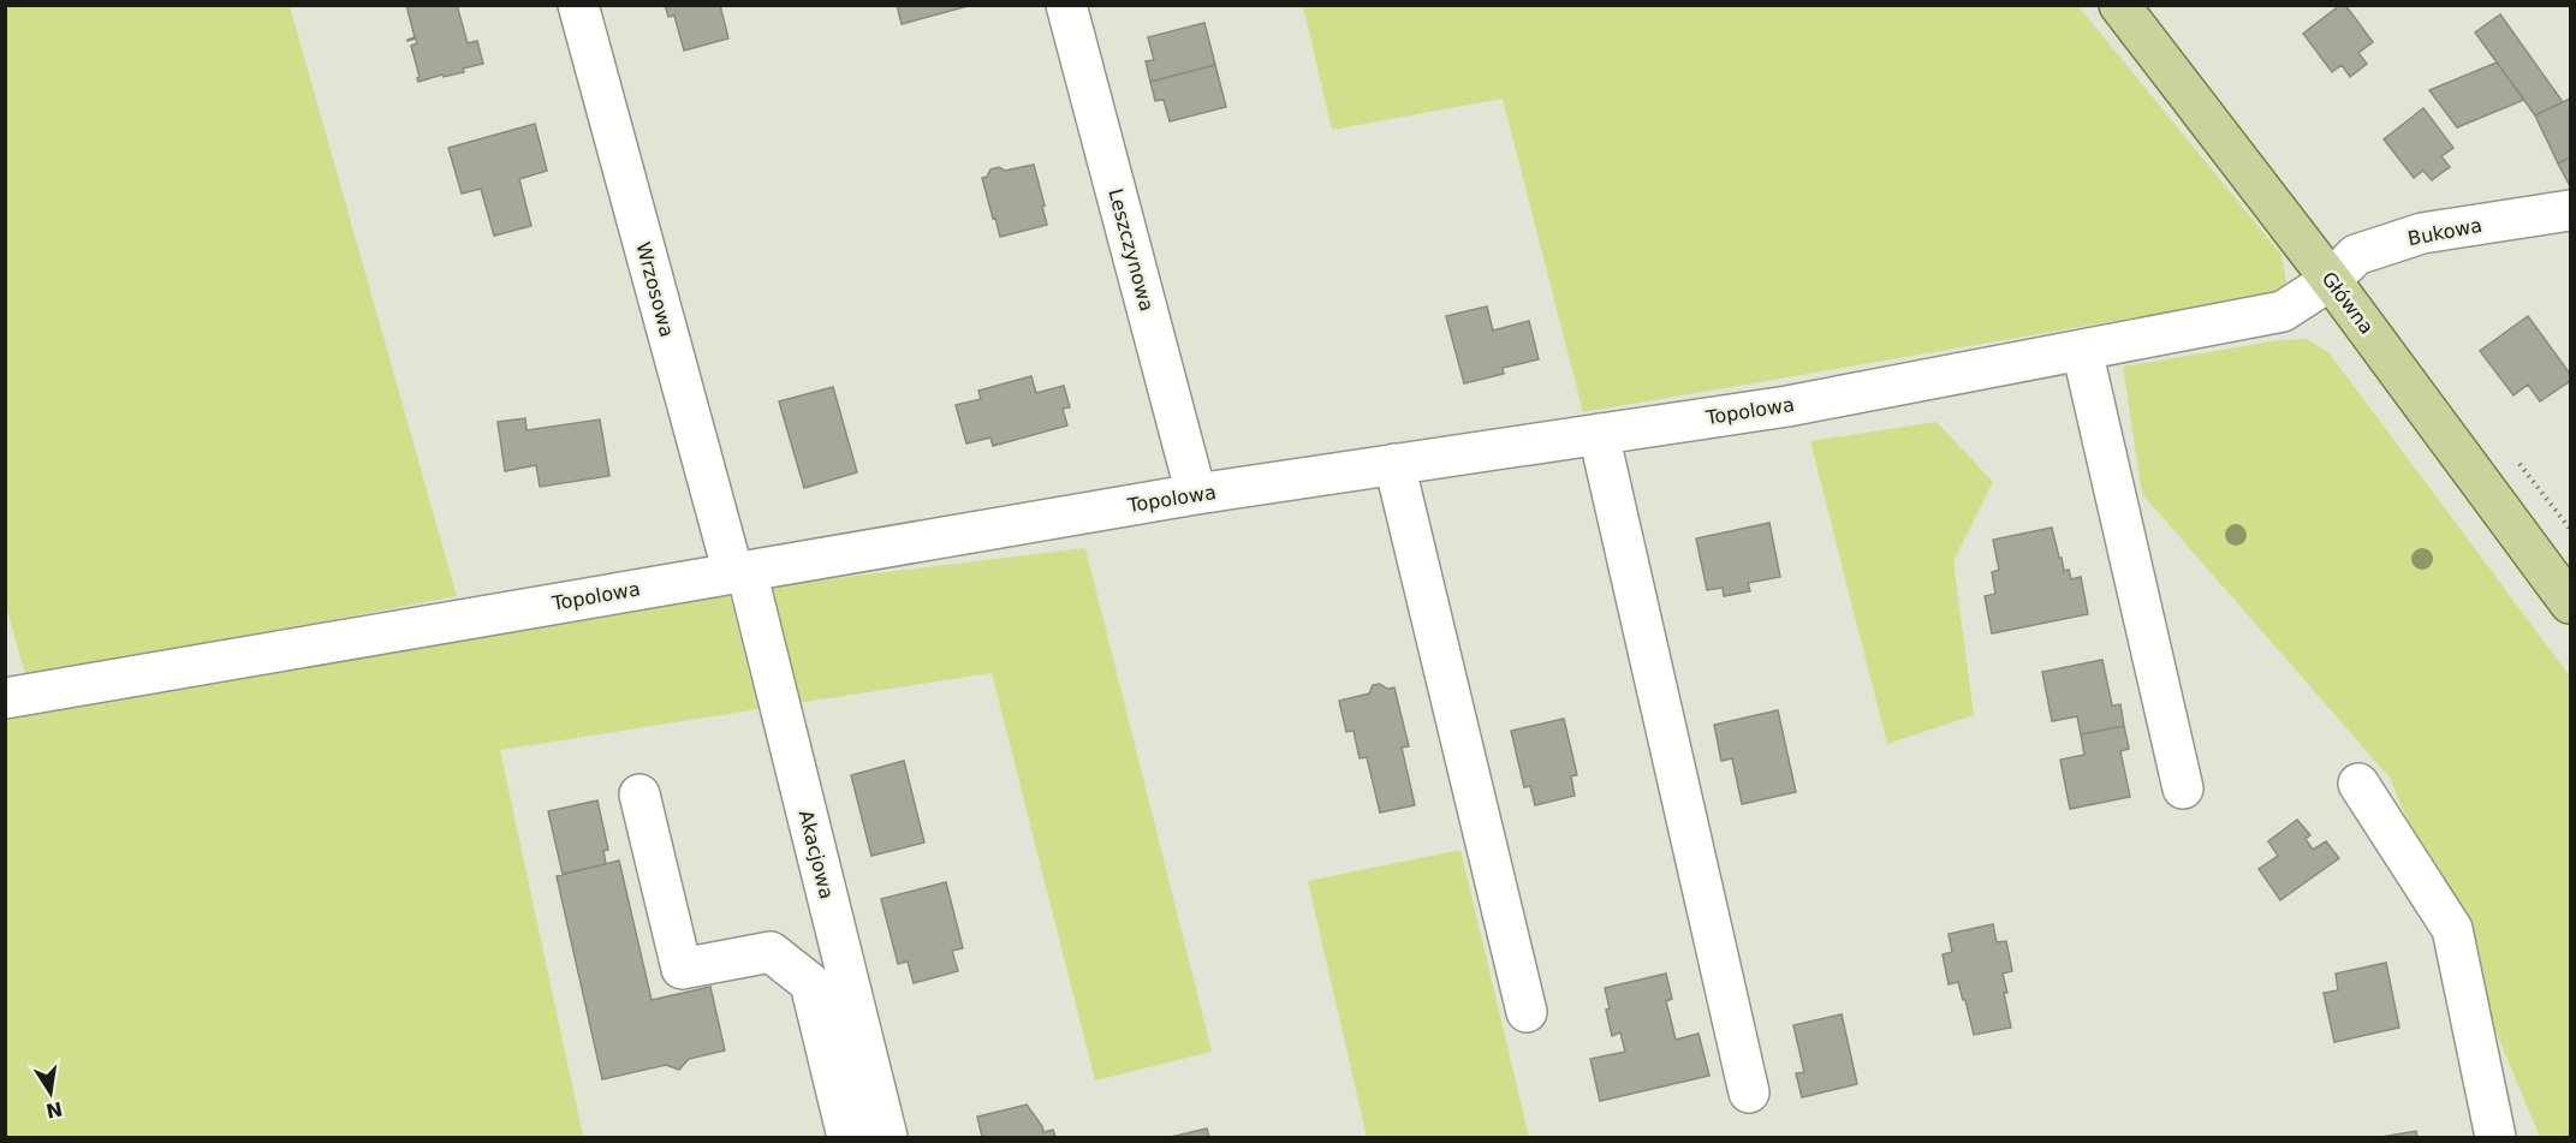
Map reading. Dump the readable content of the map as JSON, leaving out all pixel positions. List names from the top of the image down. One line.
{"streets":{"main road":["Główna"],"street":["Bukowa","Leszczynowa","Wrzosowa","Topolowa","Akacjowa"]},"crossings":[["Bukowa","Główna"],["Bukowa","Topolowa"],["Leszczynowa","Topolowa"],["Wrzosowa","Topolowa"],["Wrzosowa","Akacjowa"],["Główna","Topolowa"],["Topolowa","Akacjowa"]],"north":"bottom"}
